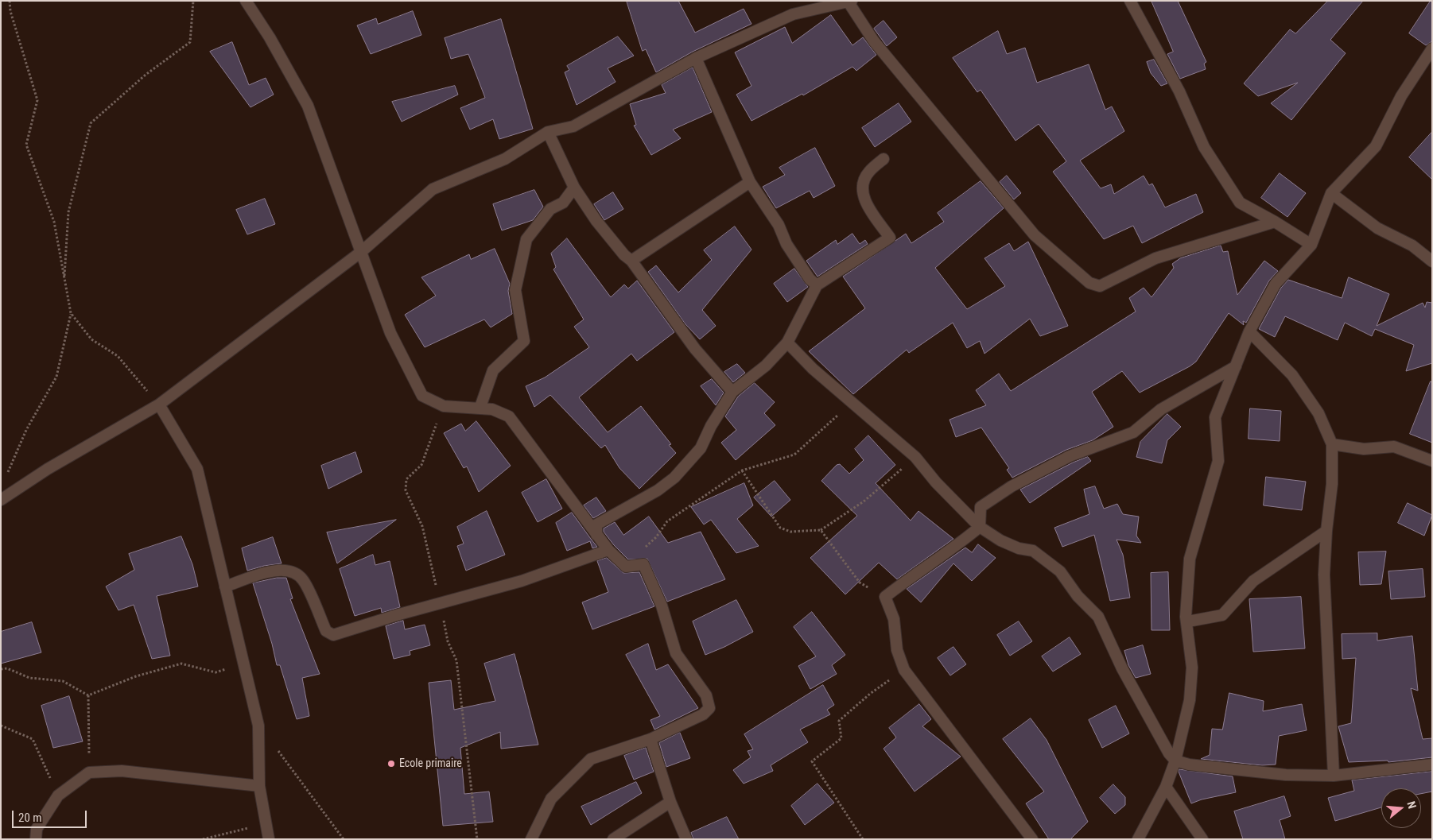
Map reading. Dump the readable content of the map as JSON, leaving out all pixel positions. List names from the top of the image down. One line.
{"places":["Ecole primaire"],"scale_bar":"20 m","north":"right"}
